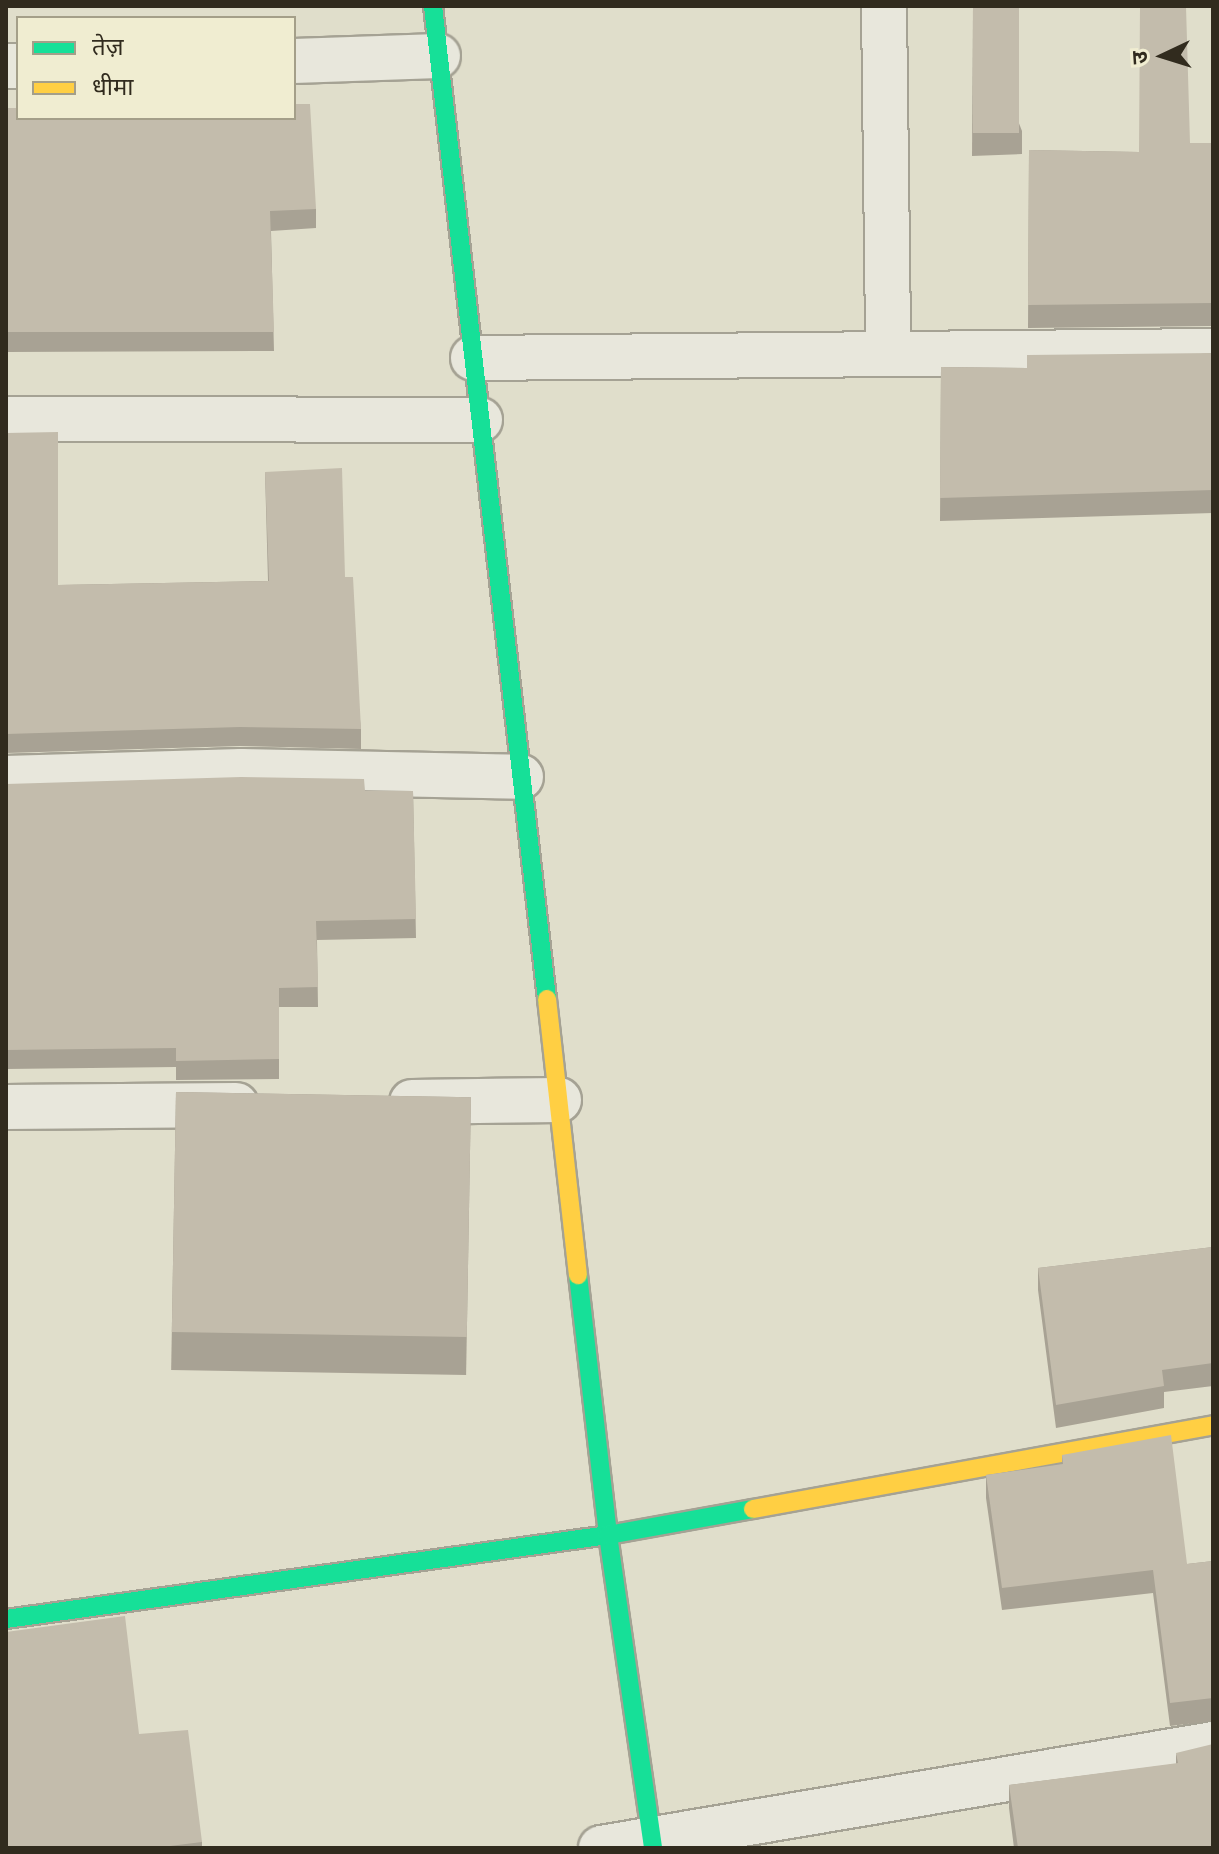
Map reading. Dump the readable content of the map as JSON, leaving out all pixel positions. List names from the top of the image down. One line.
{"legend":["तेज़","धीमा"],"north":"left"}
